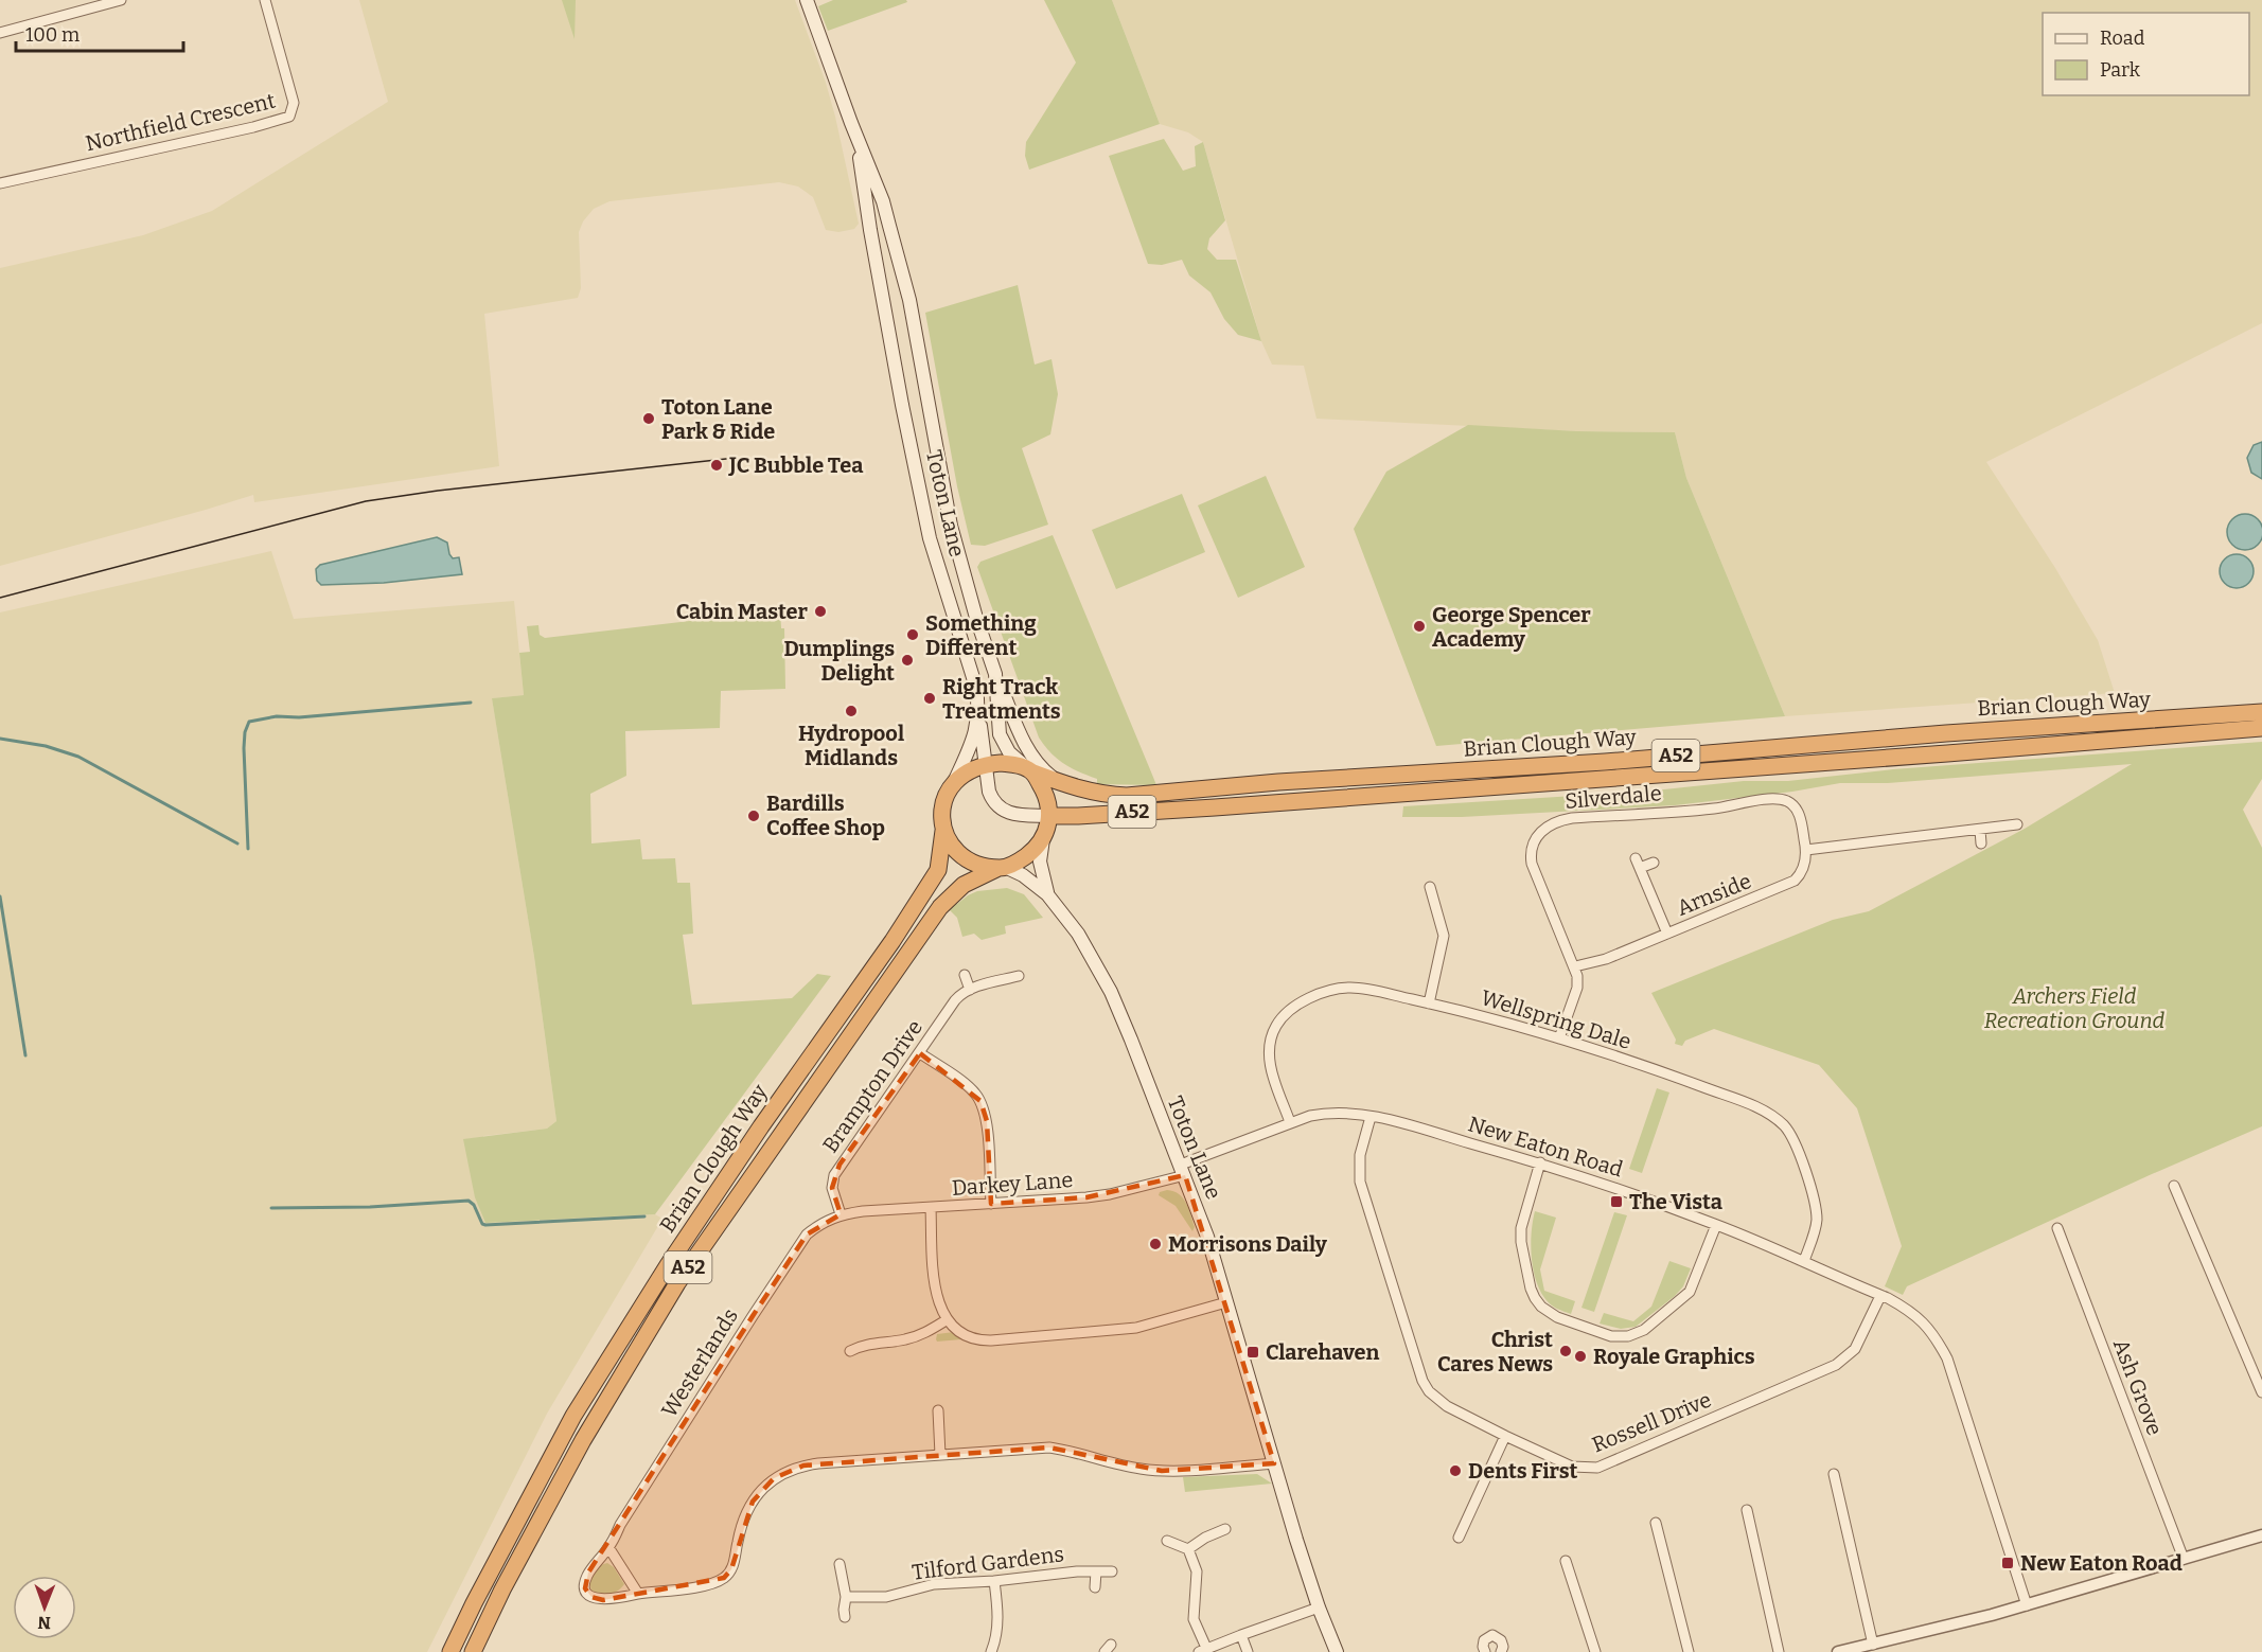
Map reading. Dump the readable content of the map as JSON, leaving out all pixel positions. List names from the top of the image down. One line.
{"streets":{"highway":["Brian Clough Way","A52"],"main road":["Toton Lane"],"street":["Northfield Crescent","Silverdale","Arnside","Wellspring Dale","Brampton Drive","New Eaton Road","Darkey Lane","Westerlands","Ash Grove","Rossell Drive","Tilford Gardens"]},"crossings":[["Toton Lane","Brian Clough Way"],["Toton Lane","New Eaton Road"],["Toton Lane","Darkey Lane"],["Toton Lane","Westerlands"],["Silverdale","Arnside"],["Wellspring Dale","New Eaton Road"],["Brampton Drive","Darkey Lane"],["Brampton Drive","Westerlands"],["New Eaton Road","Darkey Lane"],["New Eaton Road","Rossell Drive"],["Darkey Lane","Westerlands"]],"parks":["Archers Field Recreation Ground"],"places":{"other":["Toton Lane Park & Ride","JC Bubble Tea","Cabin Master","George Spencer Academy","Something Different","Dumplings Delight","Right Track Treatments","Hydropool Midlands","Bardills Coffee Shop","Morrisons Daily","Christ Cares News","Royale Graphics","Dents First"],"transit":["The Vista","Clarehaven","New Eaton Road"]},"legend":["Road","Park"],"scale_bar":"100 m","north":"bottom"}
